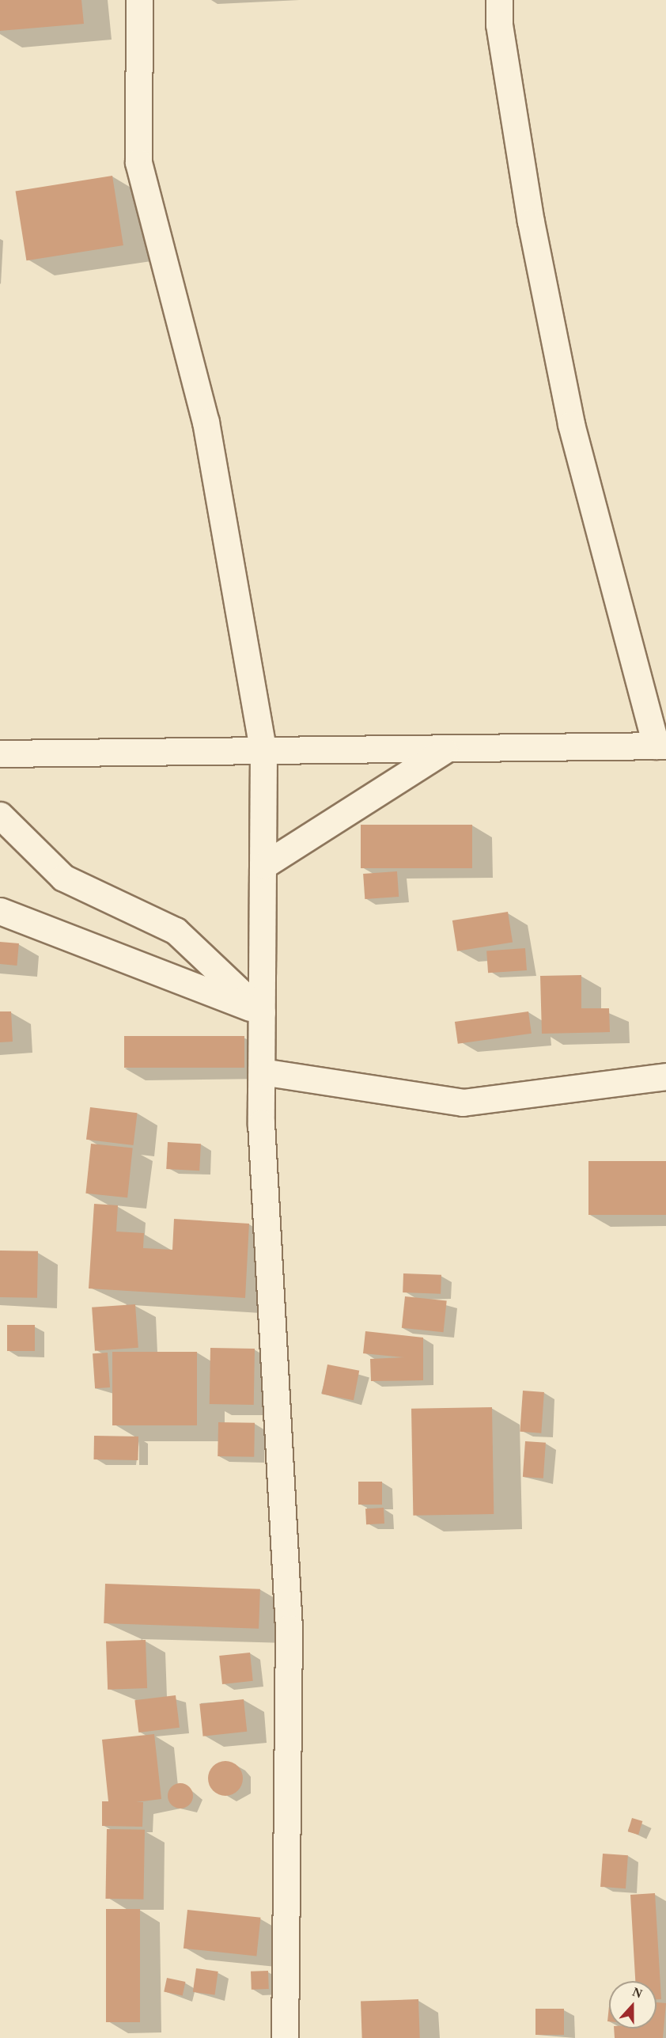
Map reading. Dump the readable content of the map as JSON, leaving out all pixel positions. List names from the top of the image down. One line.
{"north":"top"}
